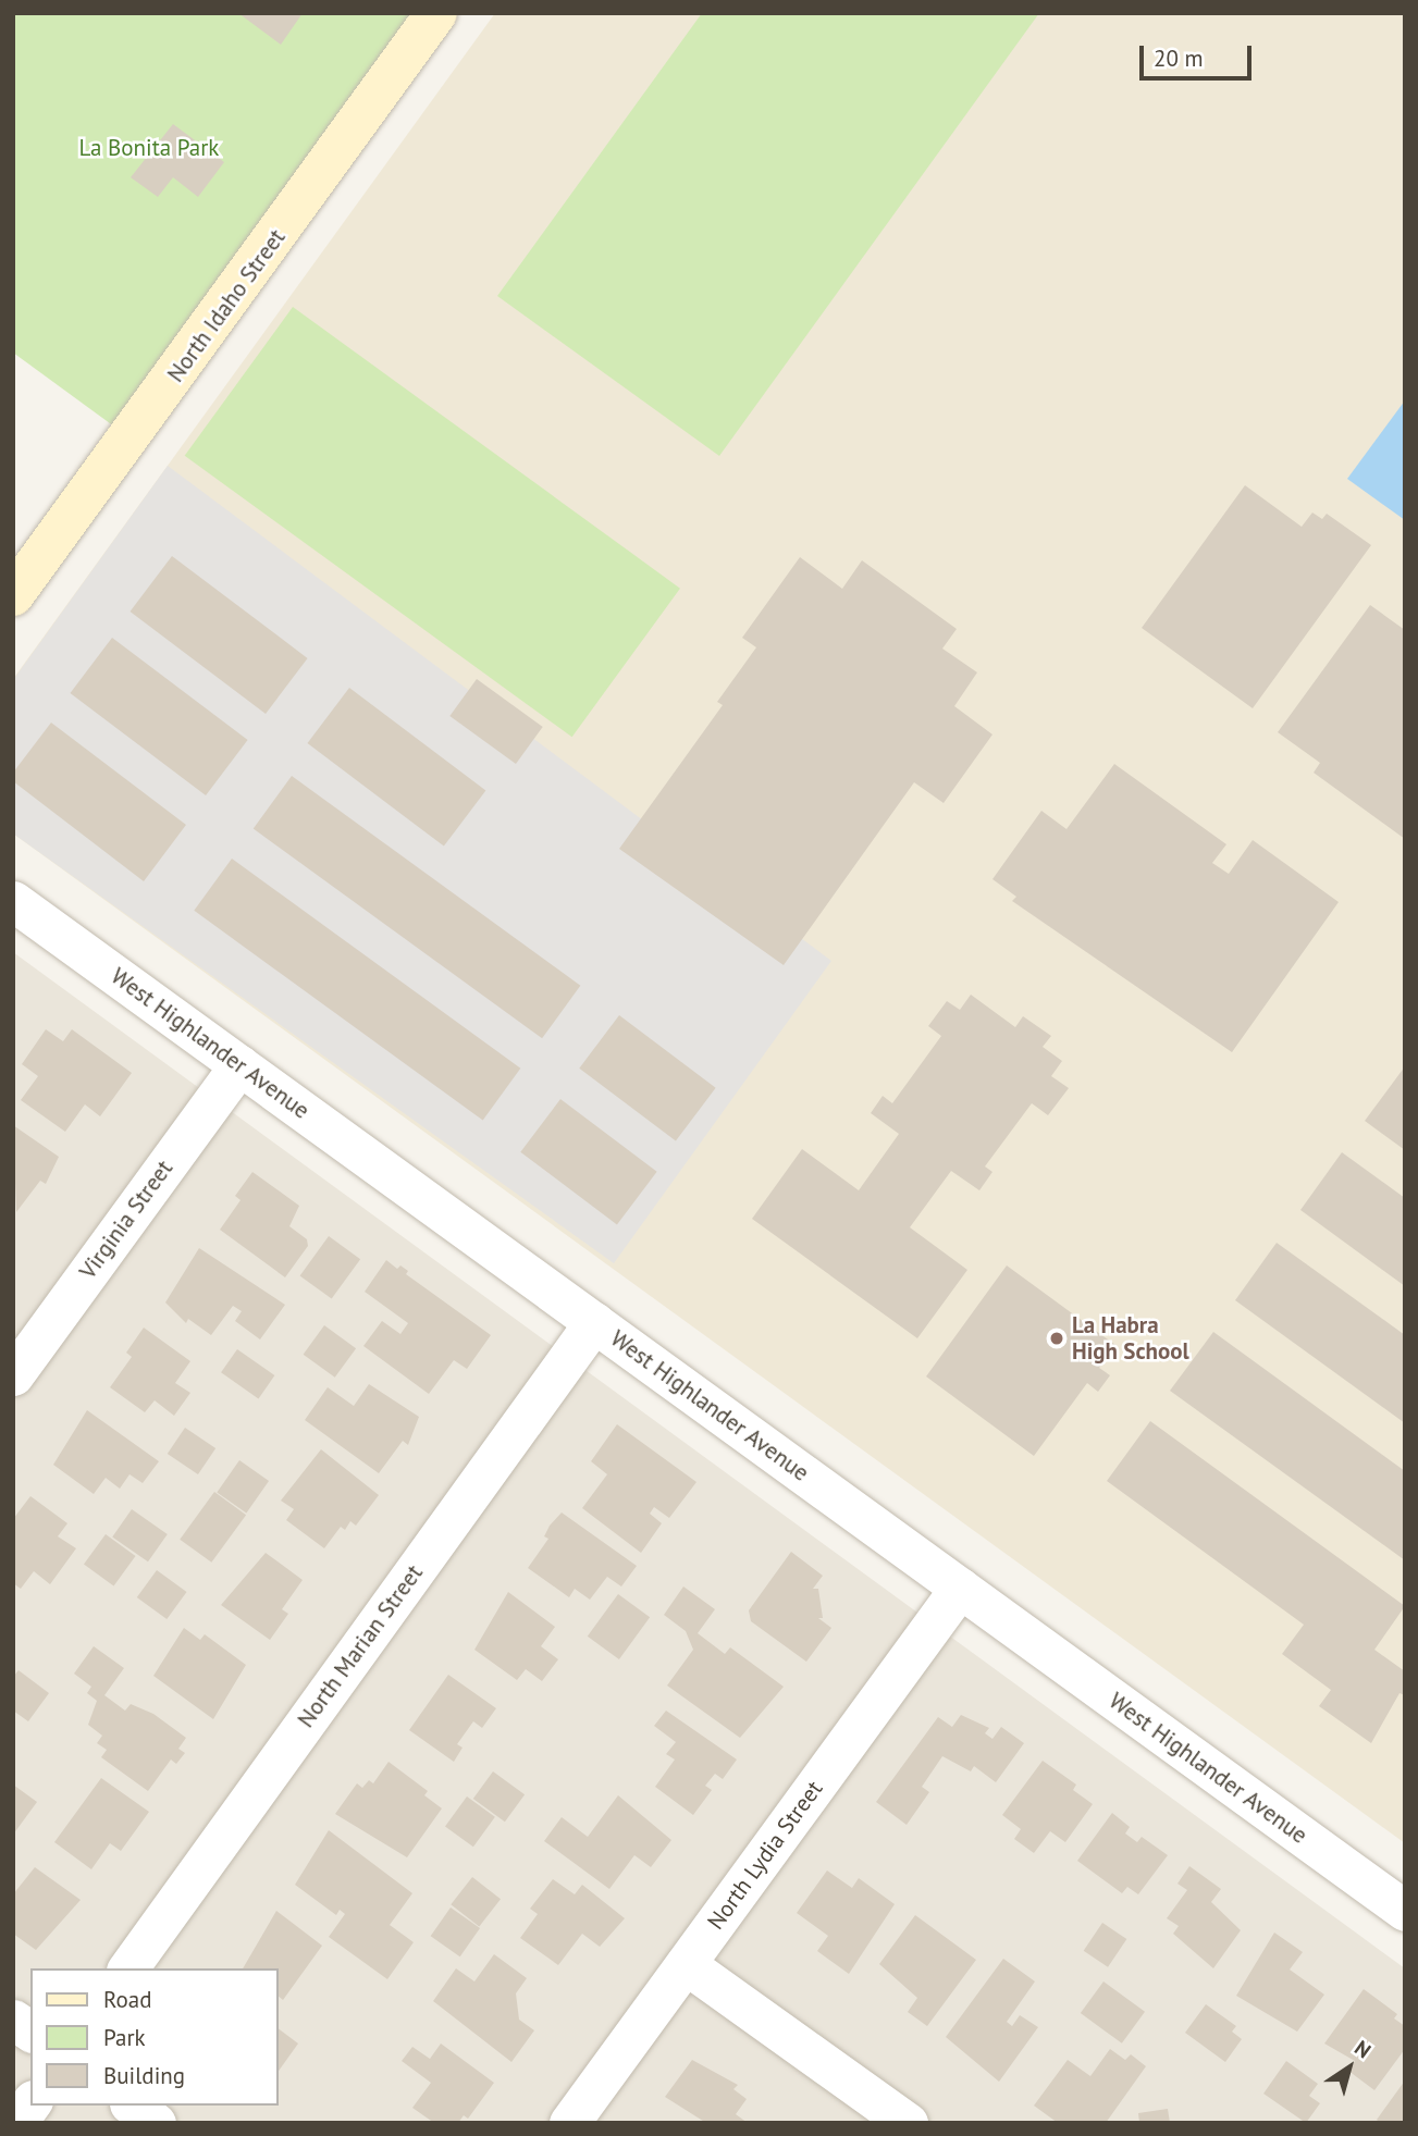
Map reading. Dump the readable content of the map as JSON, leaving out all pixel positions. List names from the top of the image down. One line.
{"streets":{"street":["North Idaho Street","West Highlander Avenue","Virginia Street","North Marian Street","North Lydia Street"]},"crossings":[["West Highlander Avenue","Virginia Street"],["West Highlander Avenue","North Marian Street"],["West Highlander Avenue","North Lydia Street"]],"parks":["La Bonita Park"],"places":["La Habra High School"],"legend":["Road","Park","Building"],"scale_bar":"20 m","north":"top right"}
